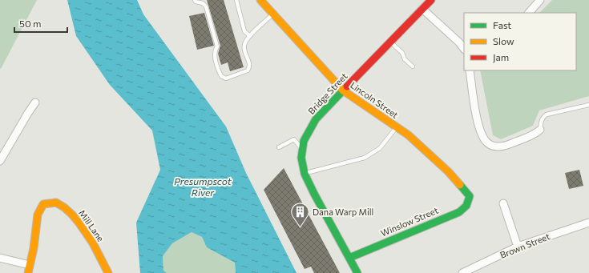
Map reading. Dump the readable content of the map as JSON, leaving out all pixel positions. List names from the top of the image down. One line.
{"streets":{"street":["Bridge Street","Lincoln Street","Winslow Street","Mill Lane","Brown Street"]},"crossings":[["Bridge Street","Lincoln Street"],["Bridge Street","Winslow Street"],["Lincoln Street","Winslow Street"]],"water":["Presumpscot River"],"places":{"building":["Dana Warp Mill"]},"legend":["Fast","Slow","Jam"],"scale_bar":"50 m"}
